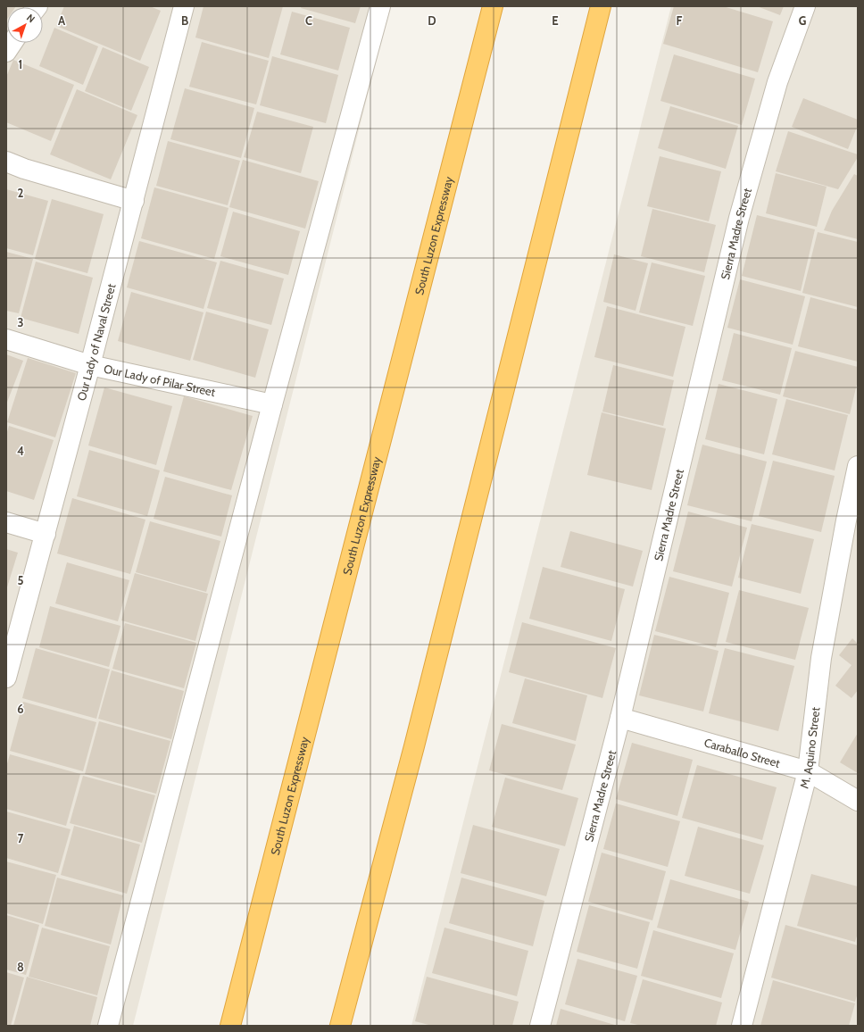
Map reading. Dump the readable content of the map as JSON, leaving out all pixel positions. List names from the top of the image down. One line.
{"streets":{"highway":["South Luzon Expressway"],"street":["Sierra Madre Street","Our Lady of Naval Street","Our Lady of Pilar Street","M. Aquino Street","Caraballo Street"]},"crossings":[["Sierra Madre Street","Caraballo Street"],["Our Lady of Naval Street","Our Lady of Pilar Street"],["M. Aquino Street","Caraballo Street"]],"north":"top right","grid":{"columns":["A","B","C","D","E","F","G"],"rows":["1","2","3","4","5","6","7","8"]}}
